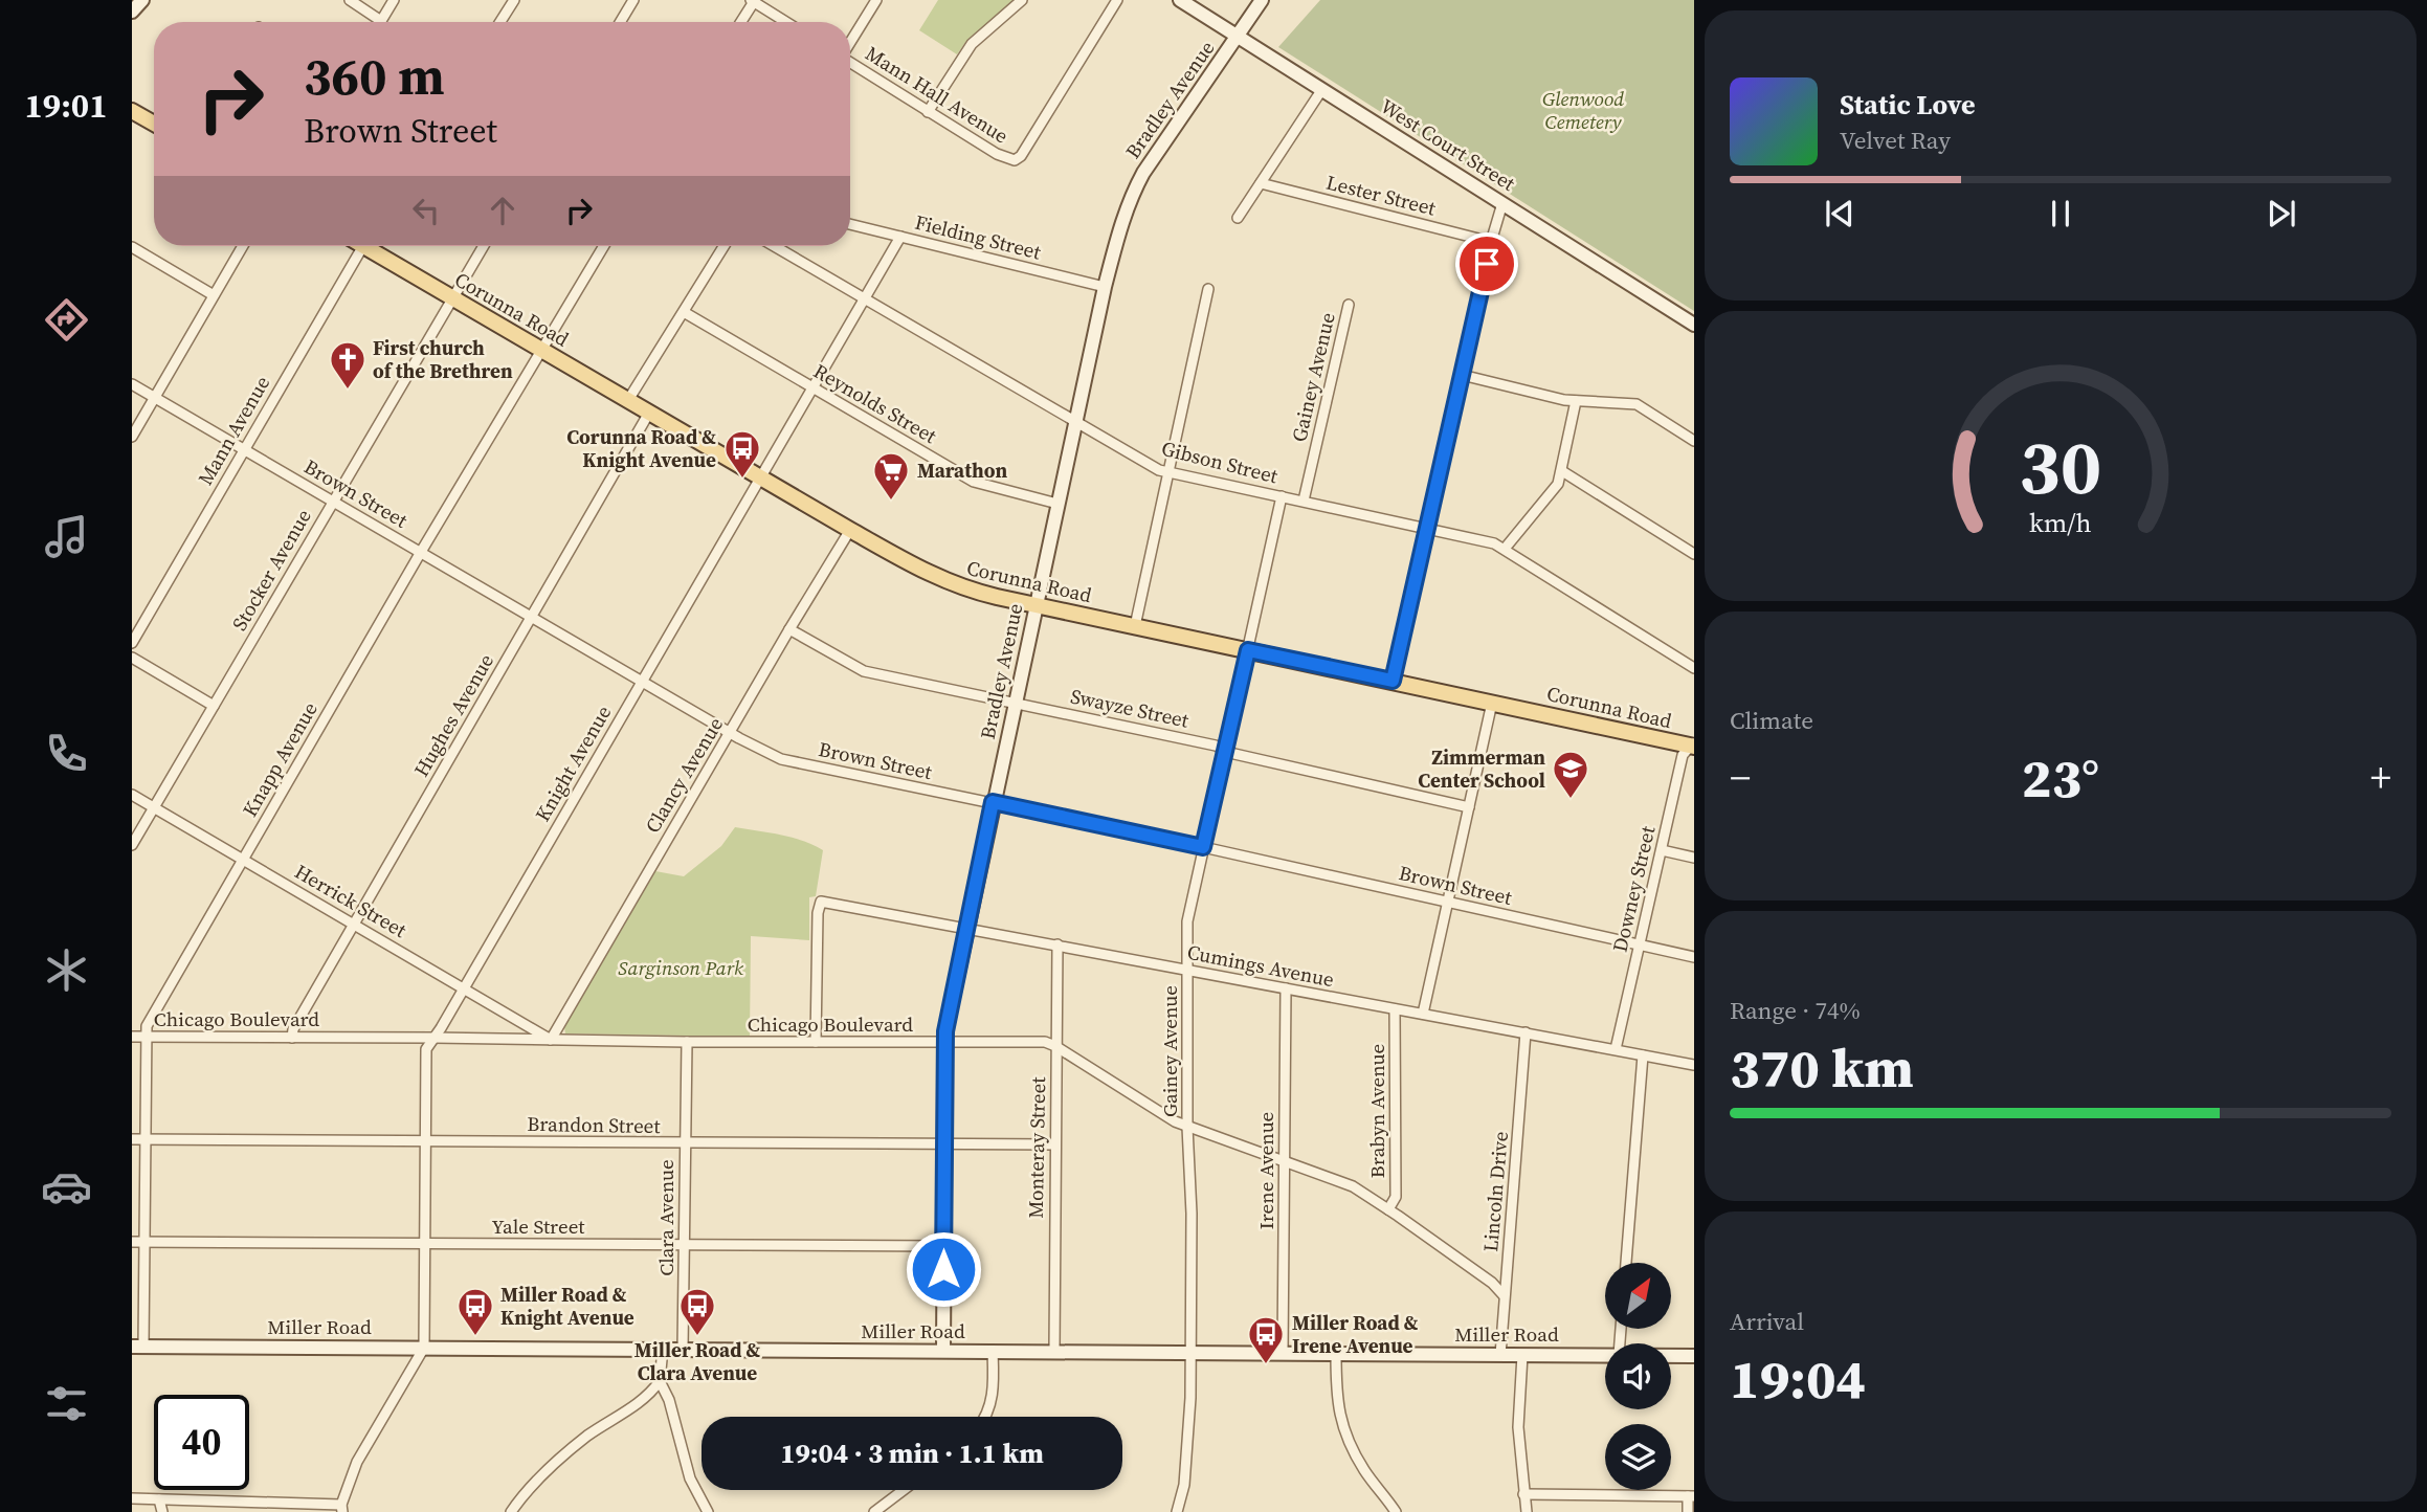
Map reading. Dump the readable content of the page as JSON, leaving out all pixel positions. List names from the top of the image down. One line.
{"streets":{"main road":["Corunna Road"],"street":["Mann Hall Avenue","Bradley Avenue","West Court Street","Lester Street","Fielding Street","Gainey Avenue","Reynolds Street","Mann Avenue","Gibson Street","Brown Street","Stocker Avenue","Swayze Street","Hughes Avenue","Knapp Avenue","Knight Avenue","Clancy Avenue","Downey Street","Herrick Street","Cumings Avenue","Chicago Boulevard","Brabyn Avenue","Brandon Street","Monteray Street","Irene Avenue","Lincoln Drive","Clara Avenue","Yale Street","Miller Road"]},"crossings":[["Bradley Avenue","West Court Street"],["Bradley Avenue","Fielding Street"],["Bradley Avenue","Corunna Road"],["Bradley Avenue","Reynolds Street"],["Bradley Avenue","Gibson Street"],["Bradley Avenue","Brown Street"],["Bradley Avenue","Swayze Street"],["Bradley Avenue","Cumings Avenue"],["Bradley Avenue","Chicago Boulevard"],["Bradley Avenue","Brandon Street"],["Bradley Avenue","Yale Street"],["Bradley Avenue","Miller Road"],["Fielding Street","Knight Avenue"],["Corunna Road","Gainey Avenue"],["Corunna Road","Stocker Avenue"],["Corunna Road","Hughes Avenue"],["Corunna Road","Knapp Avenue"],["Corunna Road","Knight Avenue"],["Corunna Road","Clancy Avenue"],["Corunna Road","Downey Street"],["Gainey Avenue","Gibson Street"],["Gainey Avenue","Brown Street"],["Gainey Avenue","Swayze Street"],["Gainey Avenue","Cumings Avenue"],["Gainey Avenue","Chicago Boulevard"],["Gainey Avenue","Miller Road"],["Reynolds Street","Knight Avenue"],["Mann Avenue","Brown Street"],["Gibson Street","Knight Avenue"],["Brown Street","Stocker Avenue"],["Brown Street","Hughes Avenue"],["Brown Street","Knapp Avenue"],["Brown Street","Knight Avenue"],["Brown Street","Clancy Avenue"],["Brown Street","Downey Street"],["Stocker Avenue","Herrick Street"],["Swayze Street","Clancy Avenue"],["Hughes Avenue","Herrick Street"],["Hughes Avenue","Chicago Boulevard"],["Knapp Avenue","Herrick Street"],["Knapp Avenue","Chicago Boulevard"],["Knapp Avenue","Brandon Street"],["Knapp Avenue","Yale Street"],["Knapp Avenue","Miller Road"],["Knight Avenue","Herrick Street"],["Knight Avenue","Chicago Boulevard"],["Knight Avenue","Brandon Street"],["Knight Avenue","Yale Street"],["Knight Avenue","Miller Road"],["Clancy Avenue","Herrick Street"],["Clancy Avenue","Chicago Boulevard"],["Downey Street","Cumings Avenue"],["Herrick Street","Chicago Boulevard"],["Cumings Avenue","Chicago Boulevard"],["Cumings Avenue","Brabyn Avenue"],["Cumings Avenue","Monteray Street"],["Cumings Avenue","Irene Avenue"],["Cumings Avenue","Lincoln Drive"],["Chicago Boulevard","Brabyn Avenue"],["Chicago Boulevard","Monteray Street"],["Chicago Boulevard","Irene Avenue"],["Chicago Boulevard","Lincoln Drive"],["Chicago Boulevard","Clara Avenue"],["Brandon Street","Monteray Street"],["Brandon Street","Clara Avenue"],["Monteray Street","Miller Road"],["Irene Avenue","Miller Road"],["Lincoln Drive","Miller Road"],["Clara Avenue","Yale Street"],["Clara Avenue","Miller Road"]],"parks":["Glenwood Cemetery","Sarginson Park"],"places":{"church":["First church of the Brethren"],"bus stop":["Corunna Road & Knight Avenue","Miller Road & Knight Avenue","Miller Road & Clara Avenue","Miller Road & Irene Avenue"],"supermarket":["Marathon"],"school or university":["Zimmerman Center School"]},"north":"top right","page":{"tabs":"19:01","turn":["360 m","Brown Street"],"song":["Static Love","Velvet Ray"],"tile":["Climate",["Range · 74%","370 km"],["Arrival","19:04"]],"heat":["−","23°","+"],"limit":"40","trip":"19:04 · 3 min · 1.1 km","gauge":["30","km/h"]}}
